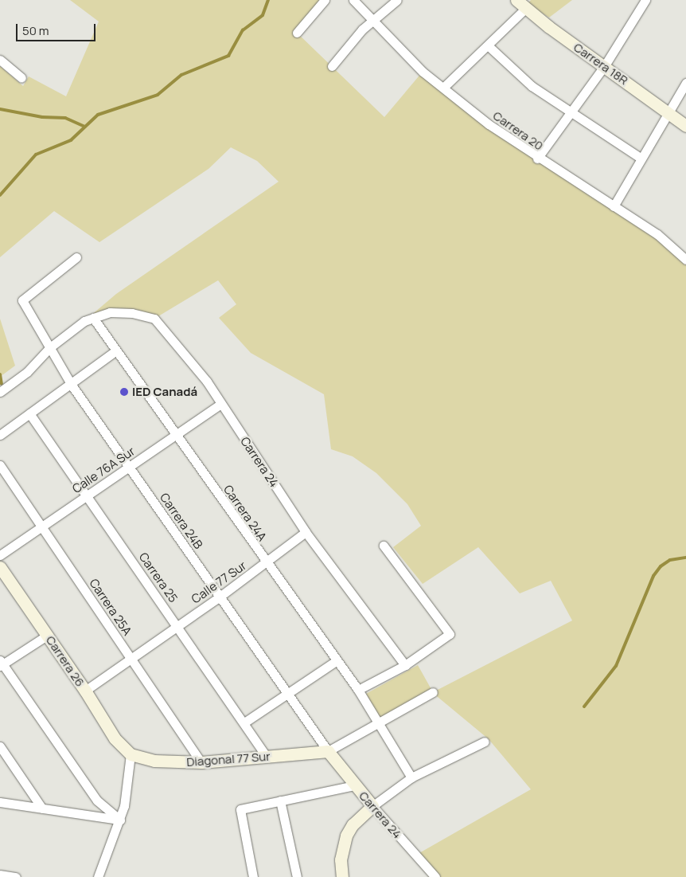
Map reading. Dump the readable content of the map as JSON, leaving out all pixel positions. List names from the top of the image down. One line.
{"streets":{"street":["Carrera 18R","Carrera 20","Carrera 24","Calle 76A Sur","Carrera 24A","Carrera 24B","Carrera 25","Calle 77 Sur","Carrera 25A","Carrera 26","Diagonal 77 Sur"]},"crossings":[["Carrera 24","Calle 76A Sur"],["Carrera 24","Carrera 24A"],["Carrera 24","Carrera 24B"],["Carrera 24","Calle 77 Sur"],["Carrera 24","Diagonal 77 Sur"],["Calle 76A Sur","Carrera 24A"],["Calle 76A Sur","Carrera 24B"],["Calle 76A Sur","Carrera 25"],["Calle 76A Sur","Carrera 25A"],["Carrera 24A","Calle 77 Sur"],["Carrera 24B","Calle 77 Sur"],["Carrera 24B","Diagonal 77 Sur"],["Carrera 25","Calle 77 Sur"],["Carrera 25","Diagonal 77 Sur"],["Calle 77 Sur","Carrera 25A"],["Calle 77 Sur","Carrera 26"],["Carrera 25A","Diagonal 77 Sur"],["Carrera 26","Diagonal 77 Sur"]],"places":["IED Canadá"],"scale_bar":"50 m"}
